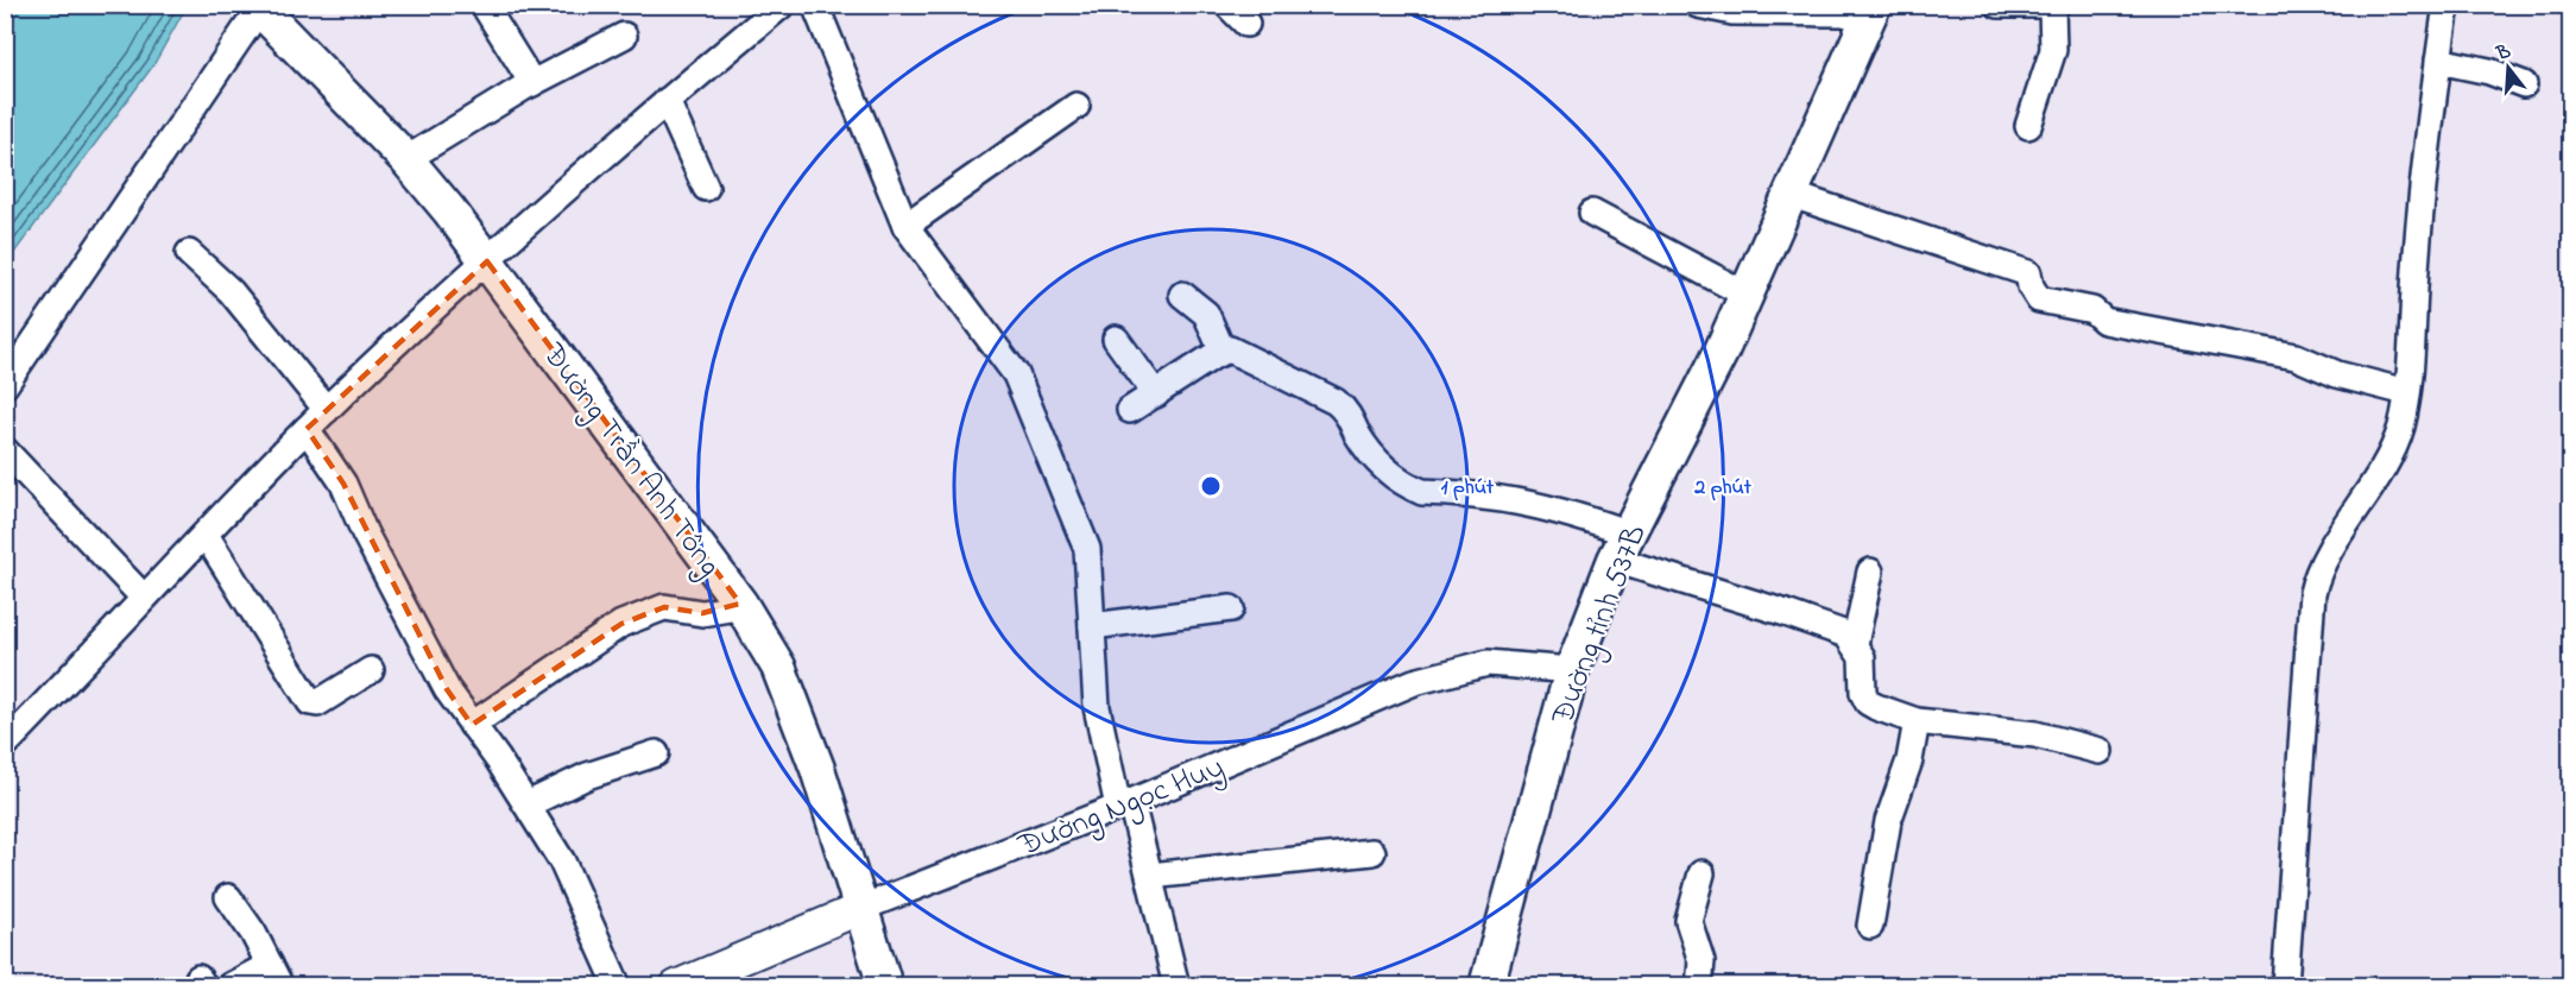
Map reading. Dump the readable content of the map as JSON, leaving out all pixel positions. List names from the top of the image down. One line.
{"streets":{"main road":["Đường Trần Anh Tông","Đường tỉnh 537B"],"street":["Đường Ngọc Huy"]},"crossings":[["Đường Trần Anh Tông","Đường Ngọc Huy"],["Đường tỉnh 537B","Đường Ngọc Huy"]],"north":"top","rings":["1 phút","2 phút"]}
